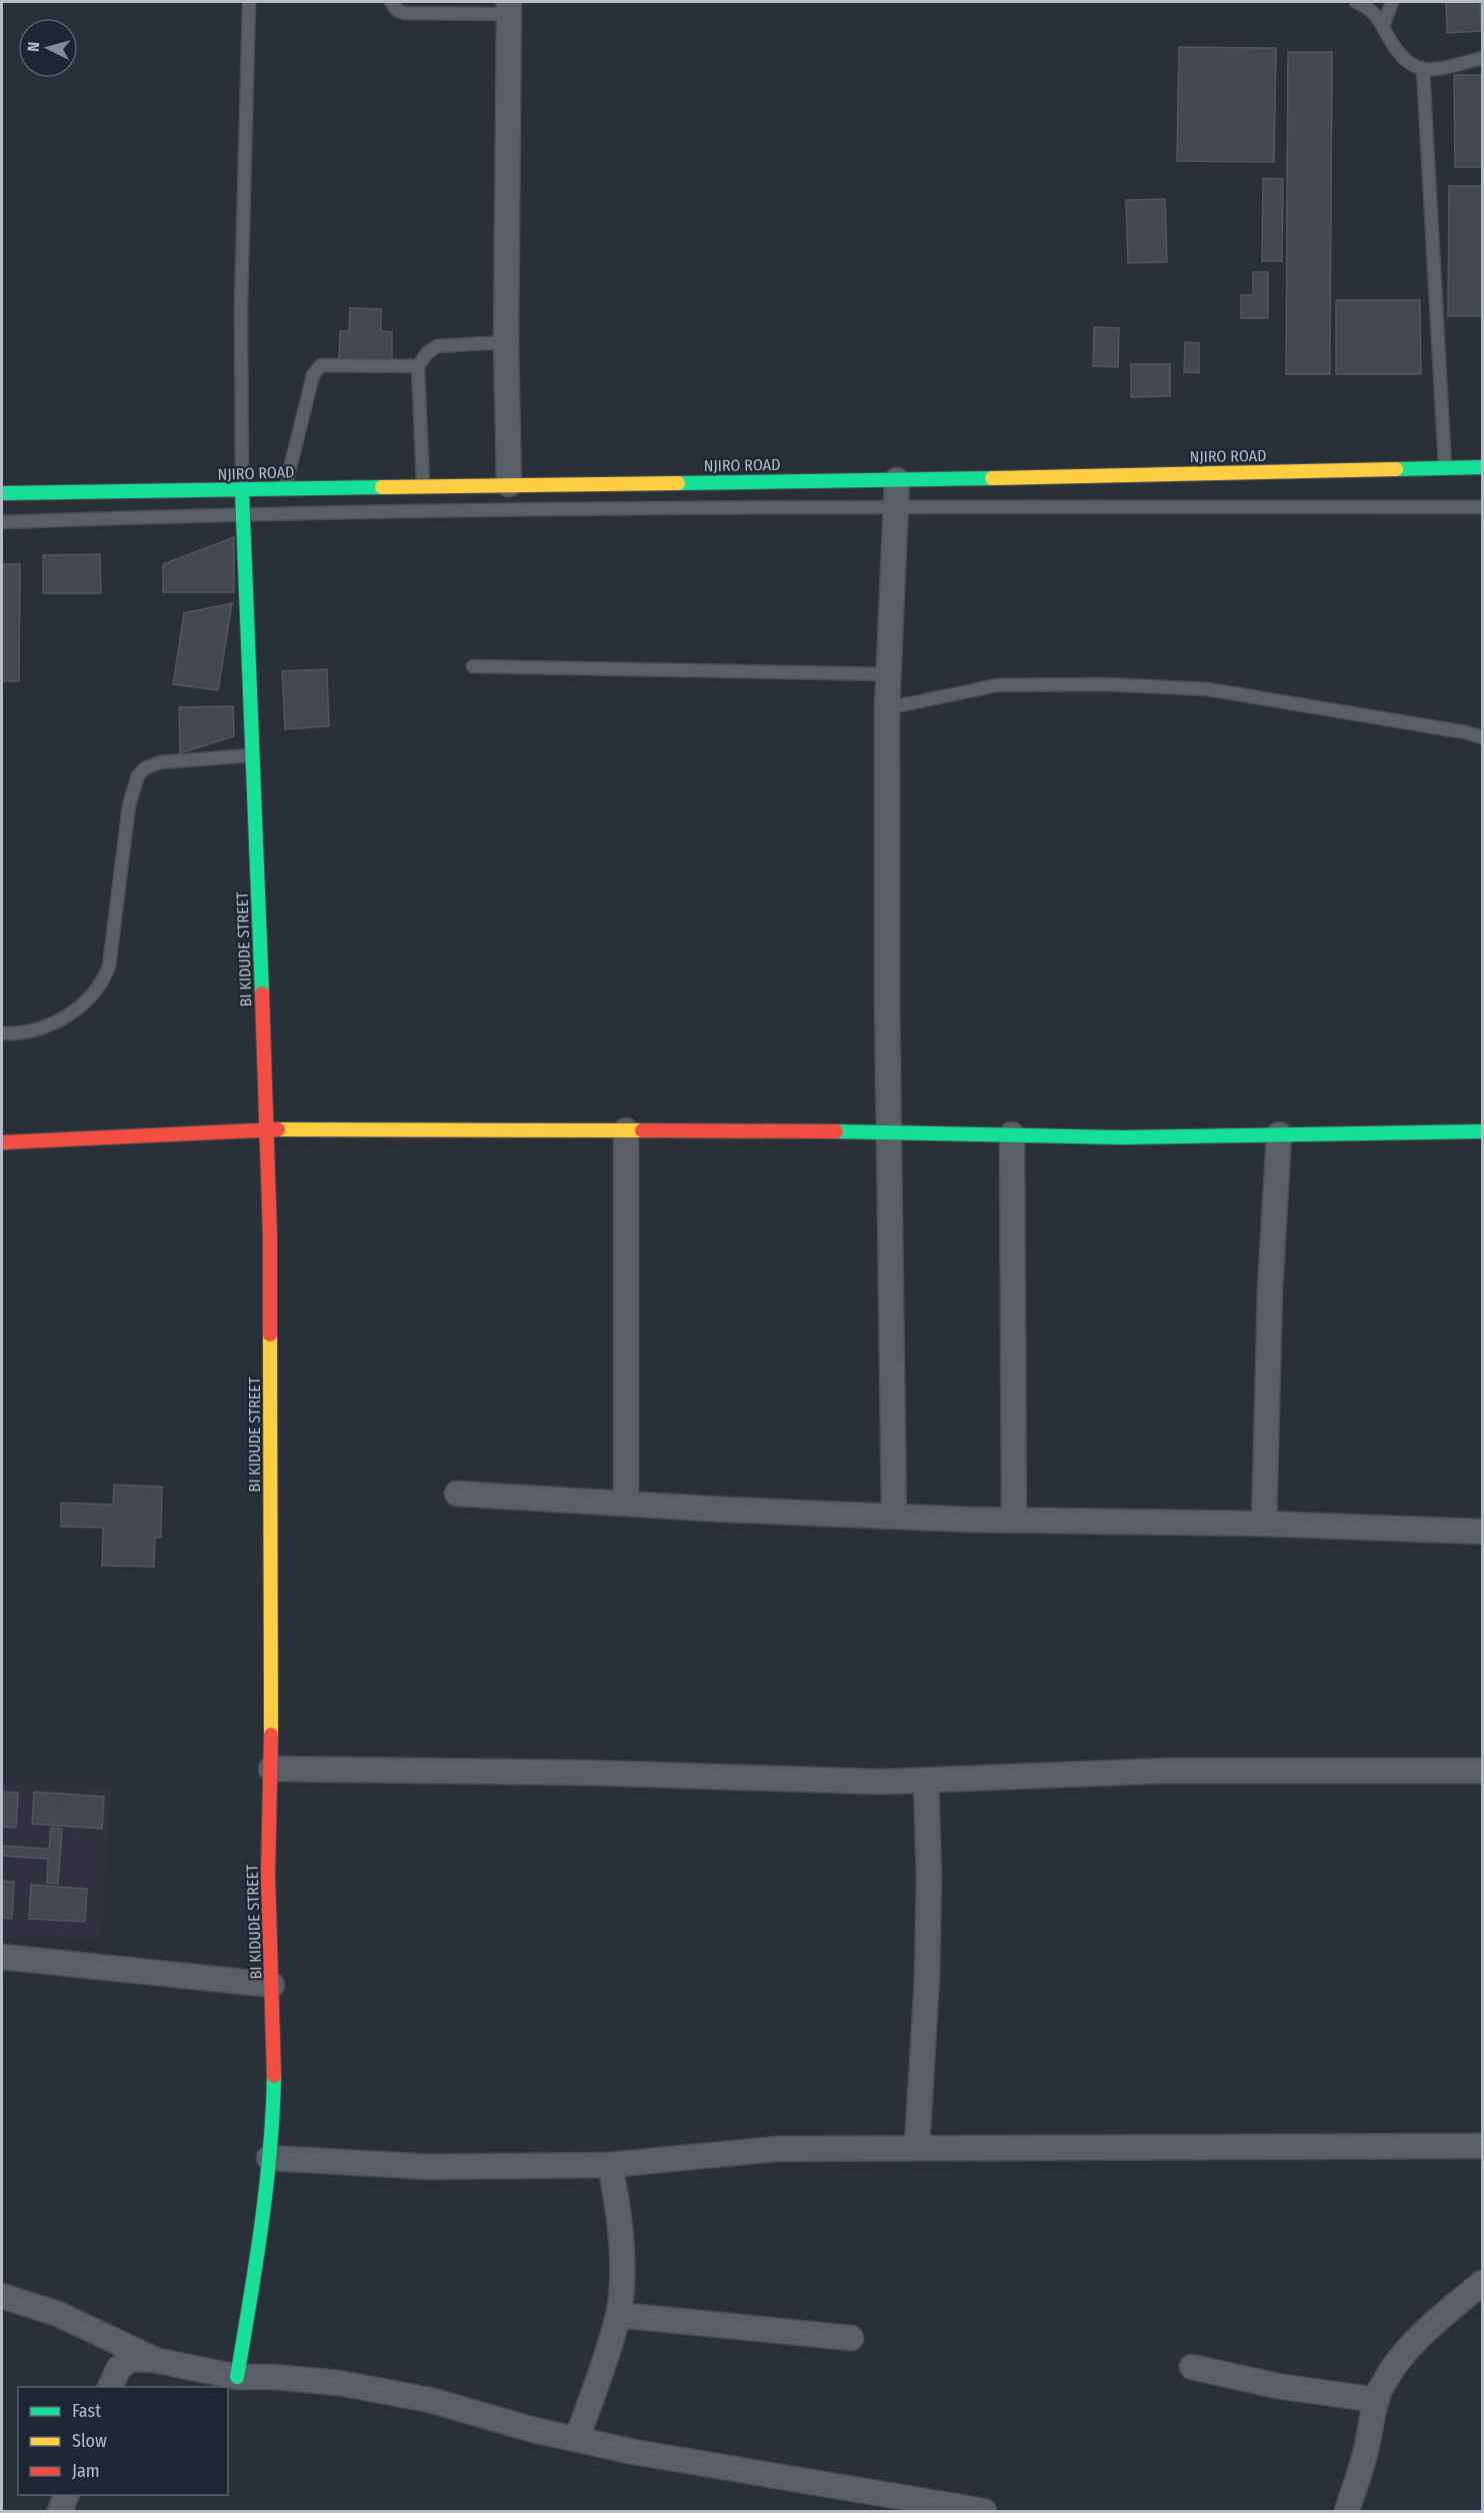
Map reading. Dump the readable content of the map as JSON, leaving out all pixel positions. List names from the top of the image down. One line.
{"streets":{"street":["NJIRO ROAD","BI KIDUDE STREET"]},"crossings":[["NJIRO ROAD","BI KIDUDE STREET"]],"legend":["Fast","Slow","Jam"],"north":"left"}
